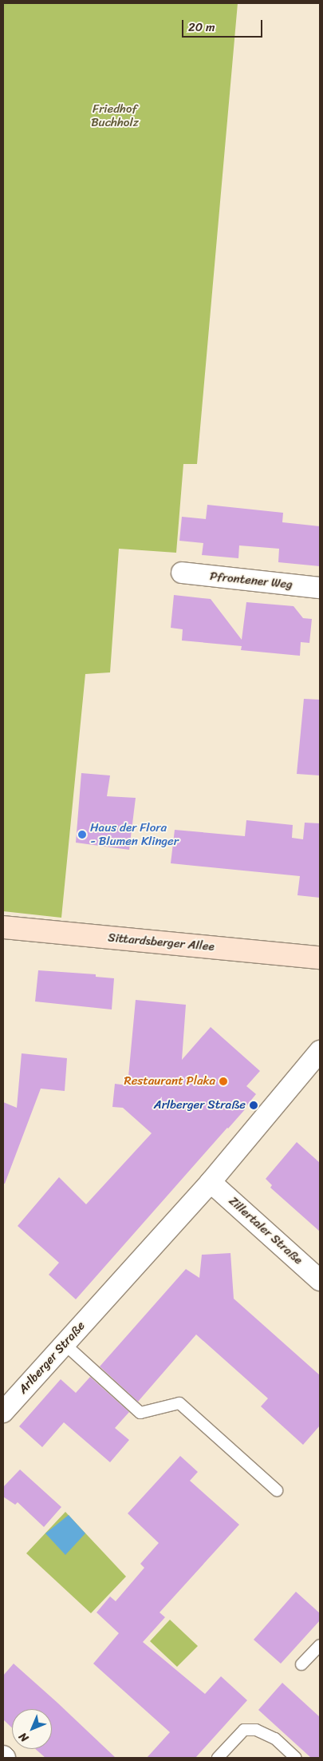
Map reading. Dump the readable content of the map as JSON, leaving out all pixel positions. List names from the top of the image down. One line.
{"streets":{"main road":["Sittardsberger Allee"],"street":["Pfrontener Weg","Zillertaler Straße","Arlberger Straße"]},"crossings":[["Zillertaler Straße","Arlberger Straße"]],"parks":["Friedhof Buchholz"],"places":["Haus der Flora - Blumen Klinger","Restaurant Plaka","Arlberger Straße"],"scale_bar":"20 m","north":"bottom left"}
